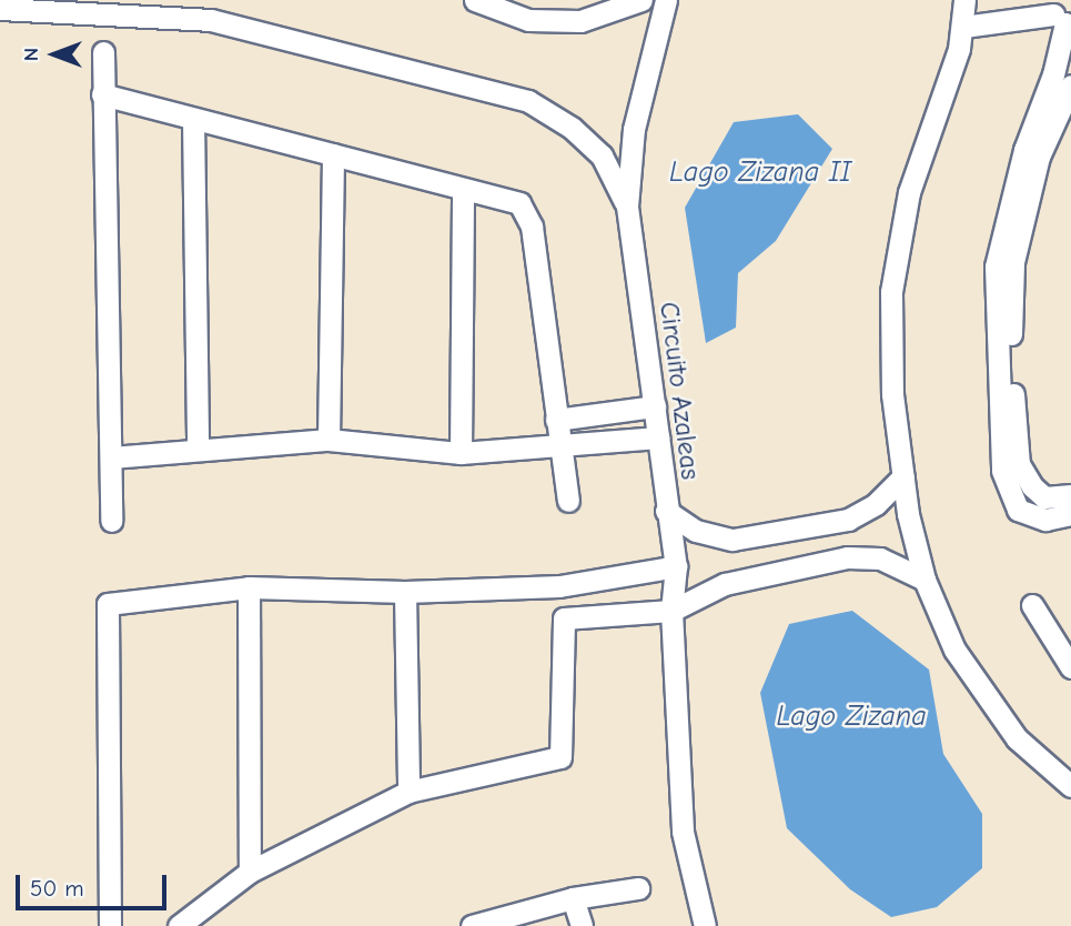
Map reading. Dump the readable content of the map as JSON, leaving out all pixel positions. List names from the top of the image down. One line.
{"streets":{"street":["Circuito Azaleas"]},"water":["Lago Zizana II","Lago Zizana"],"scale_bar":"50 m","north":"left"}
